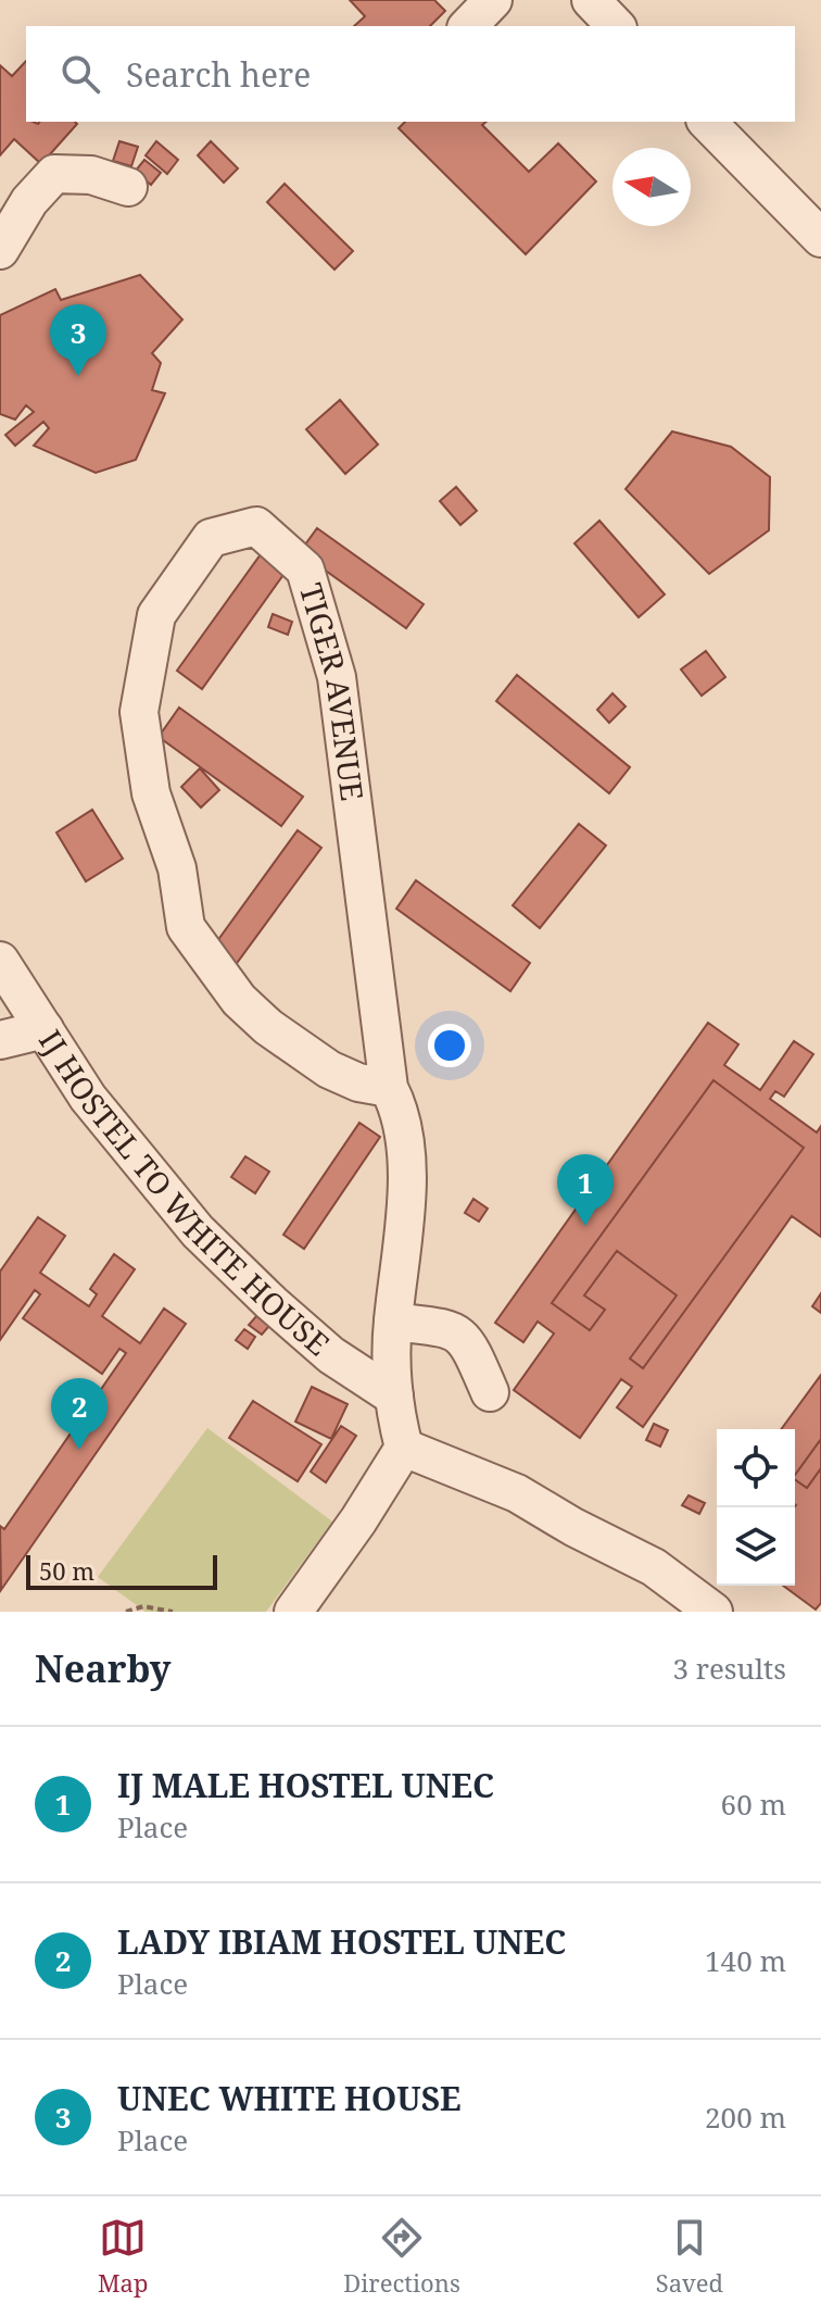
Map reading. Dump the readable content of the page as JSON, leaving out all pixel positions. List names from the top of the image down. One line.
{"streets":{"street":["TIGER AVENUE","IJ HOSTEL TO WHITE HOUSE"]},"crossings":[["TIGER AVENUE","IJ HOSTEL TO WHITE HOUSE"]],"scale_bar":"50 m","north":"left","page":{"search":"Search here","pins":["3","1","2"],"scale":"50 m","heading":["Nearby","3 results"],"list":[{"mark":"1","name":"IJ MALE HOSTEL UNEC","note":"Place","value":"60 m"},{"mark":"2","name":"LADY IBIAM HOSTEL UNEC","note":"Place","value":"140 m"},{"mark":"3","name":"UNEC WHITE HOUSE","note":"Place","value":"200 m"}],"nav":["Map","Directions","Saved"]}}
